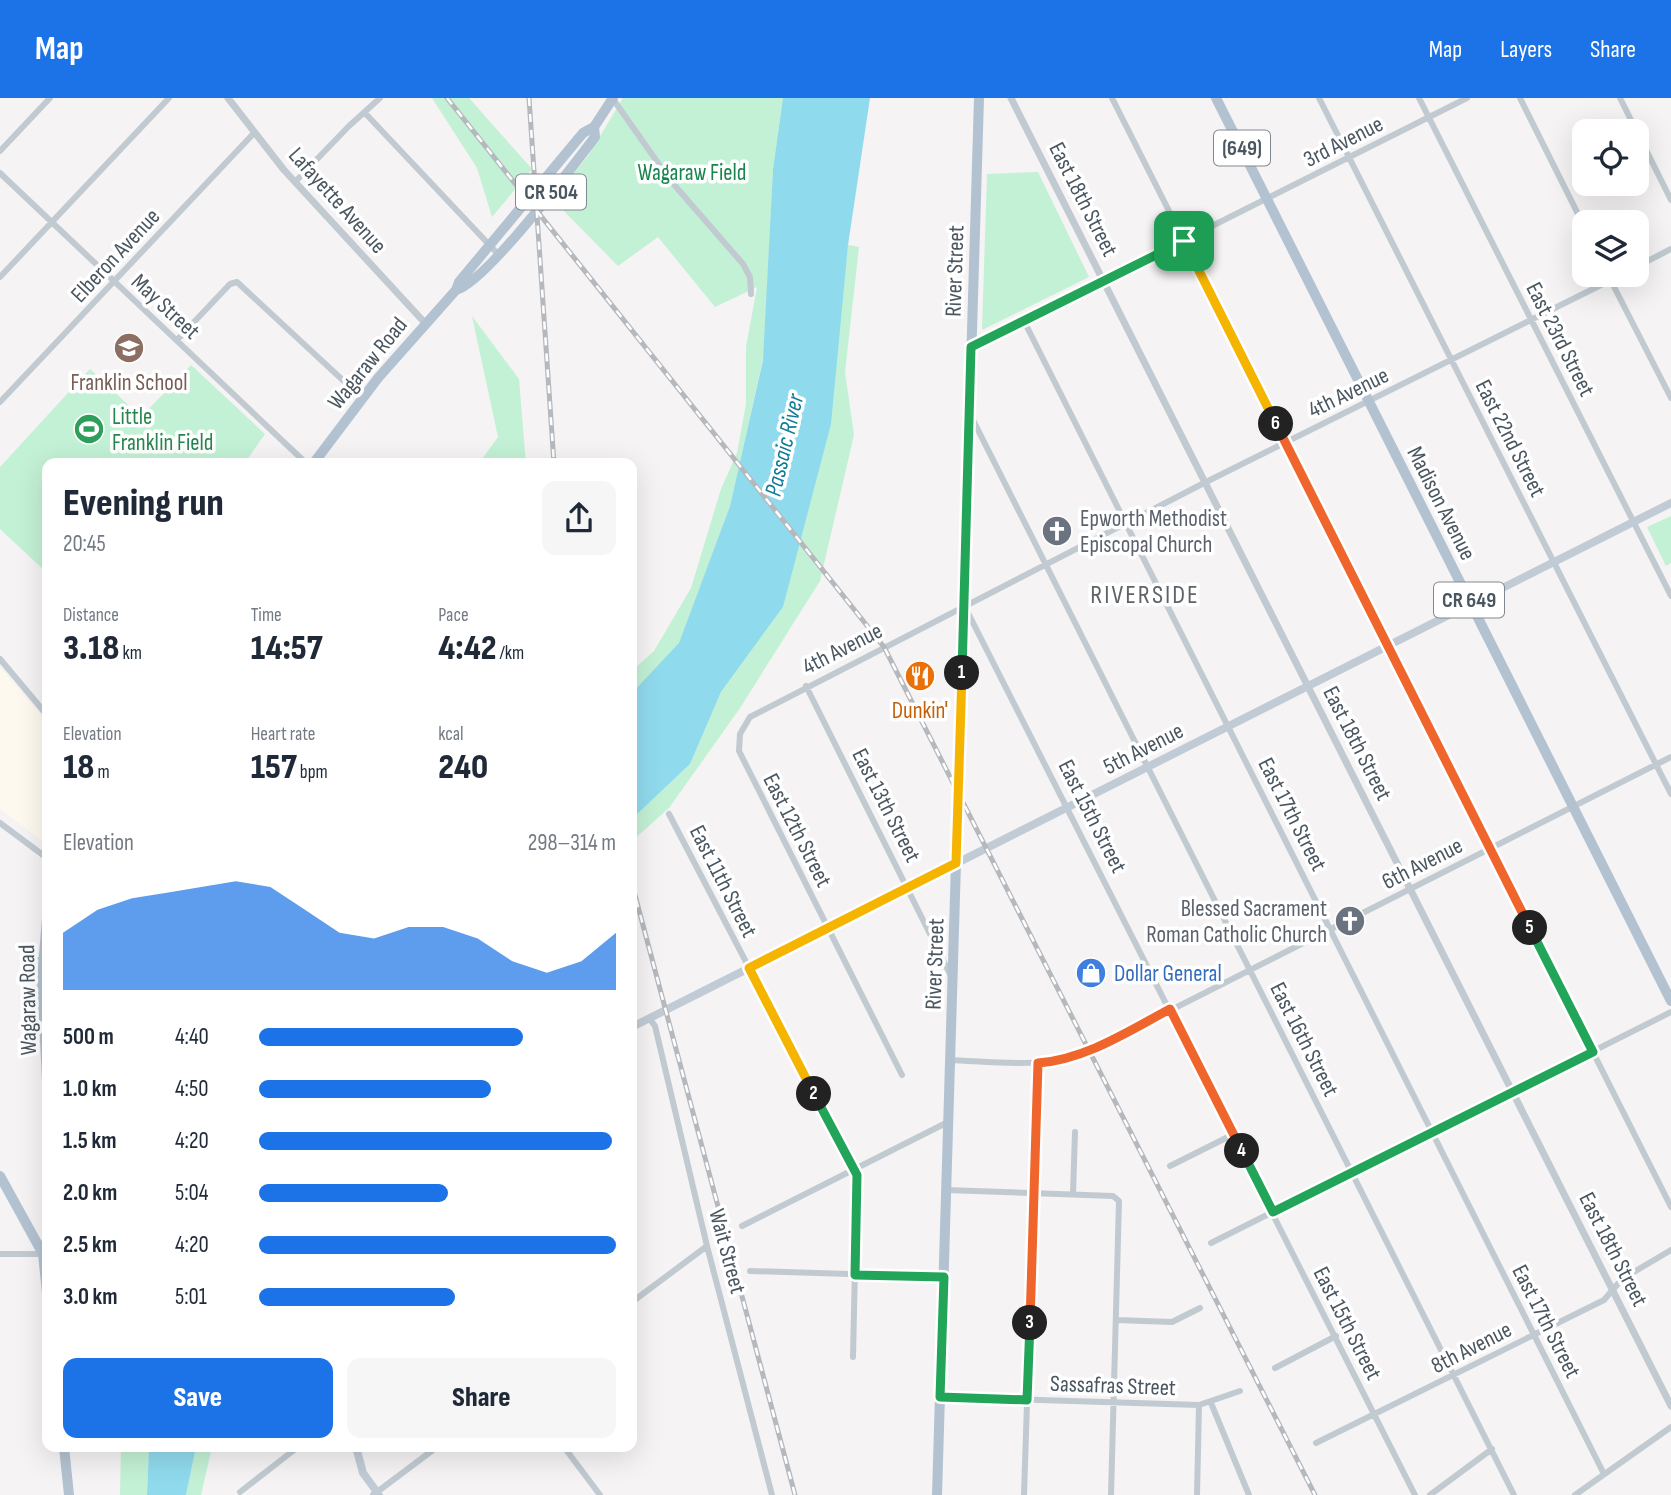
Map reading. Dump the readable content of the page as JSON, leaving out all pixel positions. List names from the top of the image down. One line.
{"streets":{"main road":["(649)","CR 504","River Street","Wagaraw Road","Madison Avenue","CR 649","5th Avenue"],"street":["3rd Avenue","East 18th Street","Lafayette Avenue","Elberon Avenue","May Street","East 23rd Street","4th Avenue","East 22nd Street","East 13th Street","East 17th Street","East 15th Street","East 12th Street","6th Avenue","East 11th Street","East 16th Street","Wait Street","8th Avenue","Sassafras Street"]},"crossings":[["3rd Avenue","East 18th Street"],["3rd Avenue","River Street"],["3rd Avenue","East 23rd Street"],["3rd Avenue","East 22nd Street"],["3rd Avenue","Madison Avenue"],["3rd Avenue","East 17th Street"],["East 18th Street","4th Avenue"],["East 18th Street","5th Avenue"],["East 18th Street","6th Avenue"],["East 18th Street","8th Avenue"],["Lafayette Avenue","Elberon Avenue"],["Lafayette Avenue","Wagaraw Road"],["Elberon Avenue","May Street"],["River Street","4th Avenue"],["River Street","5th Avenue"],["River Street","East 13th Street"],["River Street","East 15th Street"],["River Street","6th Avenue"],["River Street","East 16th Street"],["River Street","Sassafras Street"],["East 23rd Street","4th Avenue"],["East 23rd Street","5th Avenue"],["4th Avenue","East 22nd Street"],["4th Avenue","Madison Avenue"],["4th Avenue","East 13th Street"],["4th Avenue","East 17th Street"],["4th Avenue","East 15th Street"],["4th Avenue","East 12th Street"],["4th Avenue","East 16th Street"],["East 22nd Street","5th Avenue"],["East 22nd Street","6th Avenue"],["Madison Avenue","5th Avenue"],["Madison Avenue","6th Avenue"],["5th Avenue","East 13th Street"],["5th Avenue","East 17th Street"],["5th Avenue","East 15th Street"],["5th Avenue","East 12th Street"],["5th Avenue","East 11th Street"],["5th Avenue","East 16th Street"],["5th Avenue","Wait Street"],["East 17th Street","6th Avenue"],["East 17th Street","8th Avenue"],["East 15th Street","6th Avenue"],["East 15th Street","8th Avenue"],["6th Avenue","East 16th Street"],["East 16th Street","8th Avenue"]],"districts":["RIVERSIDE"],"water":["Passaic River"],"parks":["Wagaraw Field"],"places":{"school or university":["Franklin School"],"sports":["Little Franklin Field"],"church":["Epworth Methodist Episcopal Church","Blessed Sacrament Roman Catholic Church"],"restaurant":["Dunkin'"],"shop":["Dollar General"]},"page":{"header":"Map","nav":["Map","Layers","Share"],"pins":["6","1","5","2","4","3"],"heading":["Evening run","20:45"],"stats":[["Distance","3.18 km"],["Time","14:57"],["Pace","4:42 /km"],["Elevation","18 m"],["Heart rate","157 bpm"],["kcal","240"]],"chart":["Elevation","298–314 m"],"list":[{"name":"500 m","note":"4:40"},{"name":"1.0 km","note":"4:50"},{"name":"1.5 km","note":"4:20"},{"name":"2.0 km","note":"5:04"},{"name":"2.5 km","note":"4:20"},{"name":"3.0 km","note":"5:01"}],"buttons":["Save","Share"]}}
